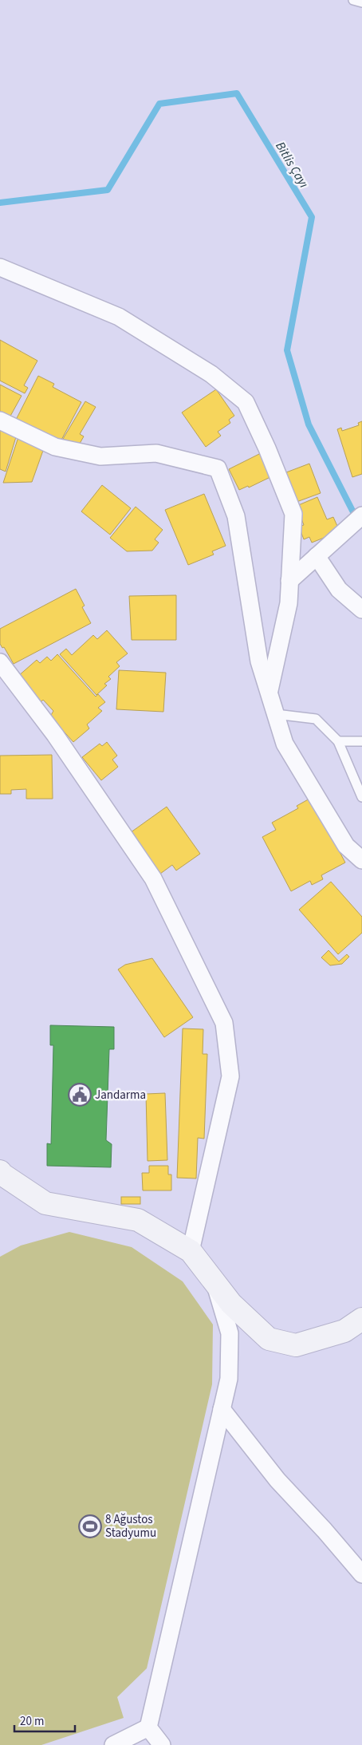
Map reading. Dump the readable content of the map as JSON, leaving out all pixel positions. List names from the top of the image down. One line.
{"water":["Bitlis Çayı"],"places":{"public building":["Jandarma"],"sports":["8 Ağustos Stadyumu"]},"scale_bar":"20 m"}
